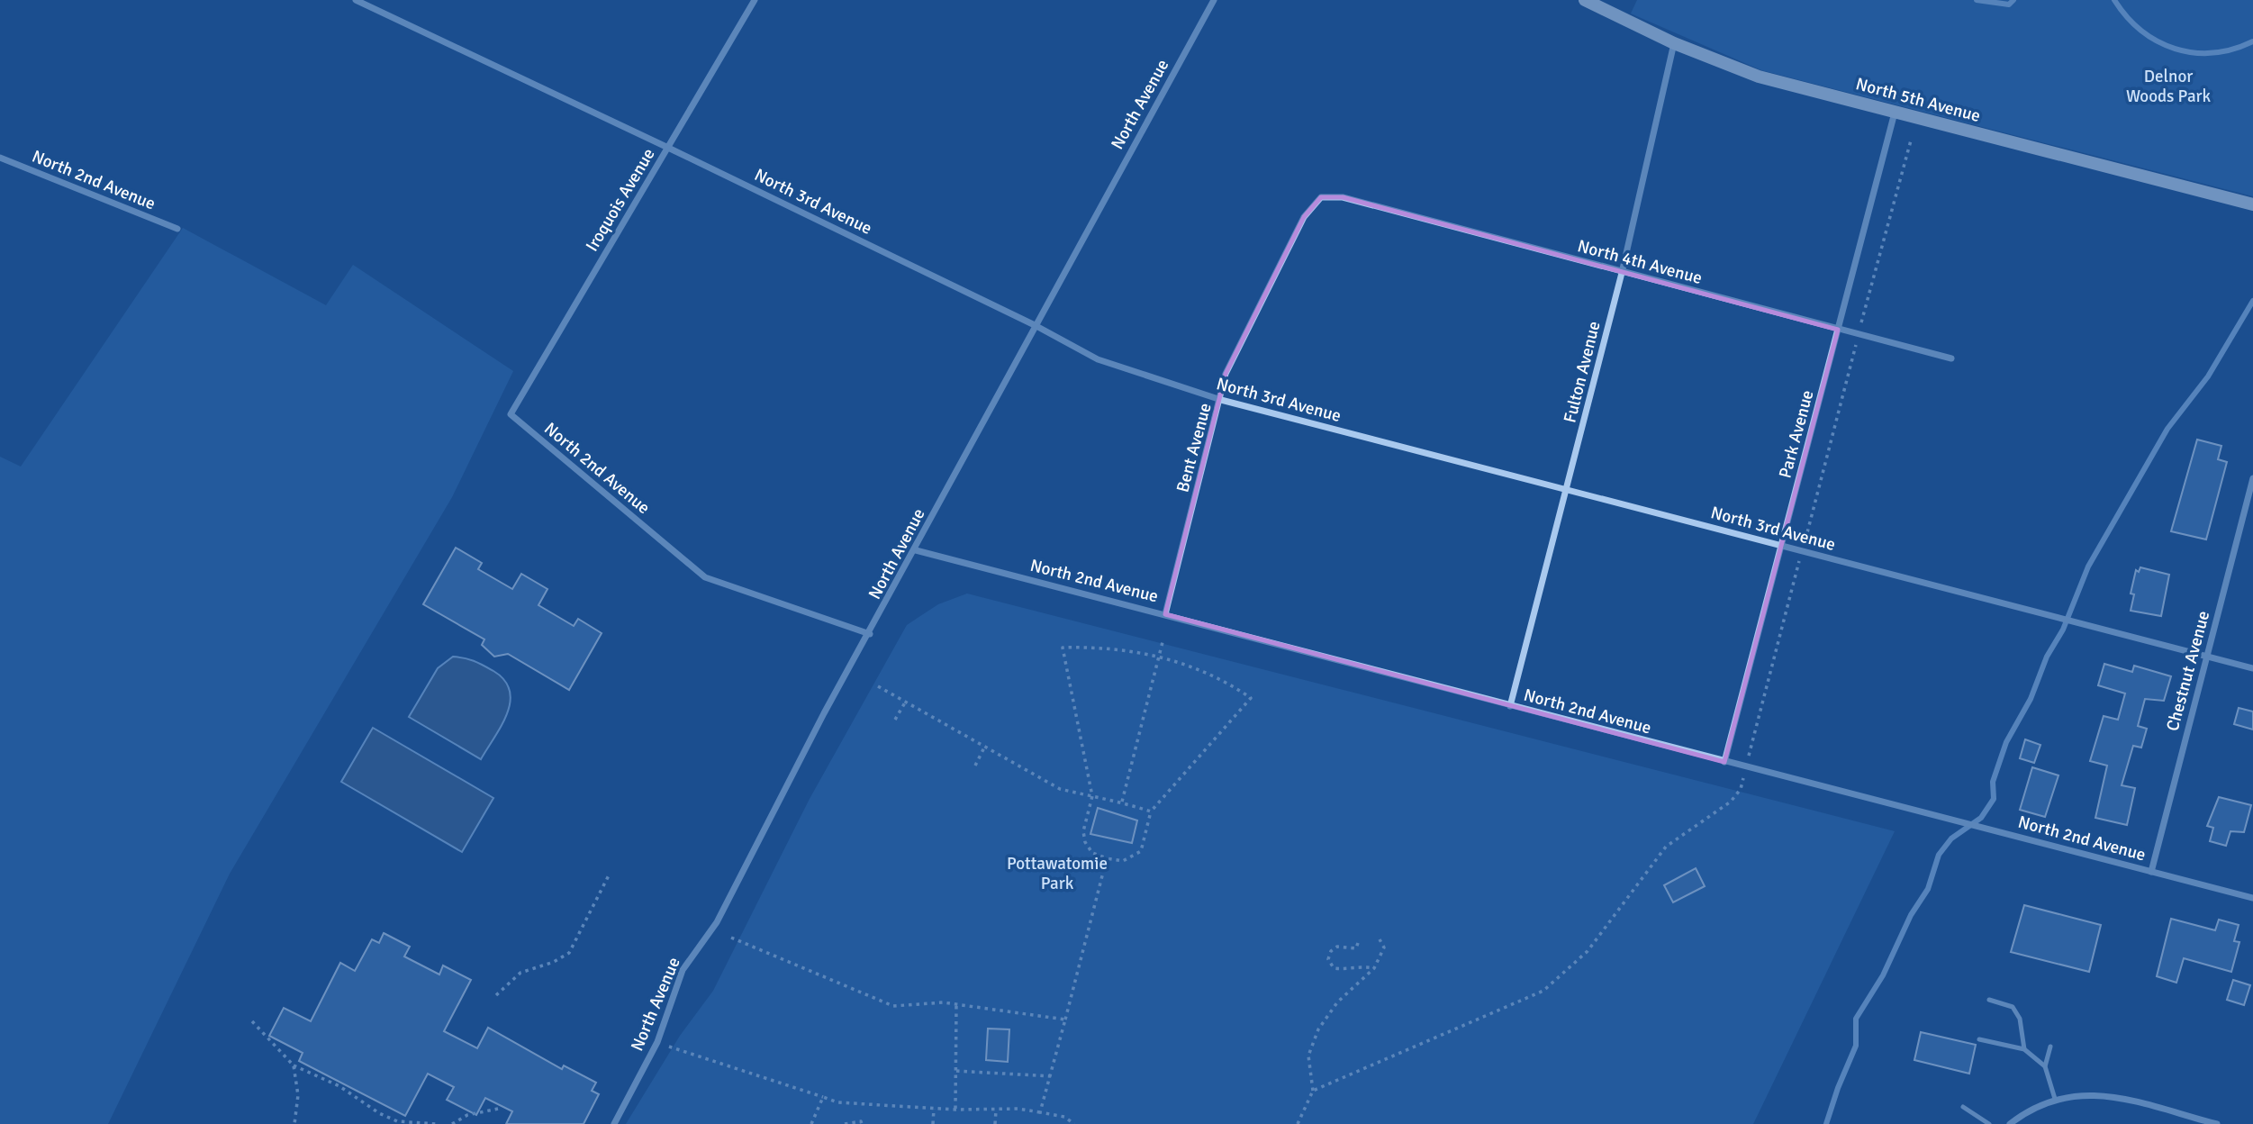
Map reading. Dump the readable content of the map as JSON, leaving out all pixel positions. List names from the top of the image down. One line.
{"streets":{"main road":["North 5th Avenue"],"street":["North Avenue","North 2nd Avenue","Iroquois Avenue","North 3rd Avenue","North 4th Avenue","Fulton Avenue","Park Avenue","Bent Avenue","Chestnut Avenue"]},"crossings":[["North 5th Avenue","Fulton Avenue"],["North 5th Avenue","Park Avenue"],["North Avenue","North 2nd Avenue"],["North Avenue","North 3rd Avenue"],["North 2nd Avenue","Iroquois Avenue"],["North 2nd Avenue","Fulton Avenue"],["North 2nd Avenue","Park Avenue"],["North 2nd Avenue","Bent Avenue"],["North 2nd Avenue","Chestnut Avenue"],["Iroquois Avenue","North 3rd Avenue"],["North 3rd Avenue","Fulton Avenue"],["North 3rd Avenue","Park Avenue"],["North 3rd Avenue","Bent Avenue"],["North 3rd Avenue","Chestnut Avenue"],["North 4th Avenue","Fulton Avenue"],["North 4th Avenue","Park Avenue"],["North 4th Avenue","Bent Avenue"]],"parks":["Delnor Woods Park","Pottawatomie Park"]}
